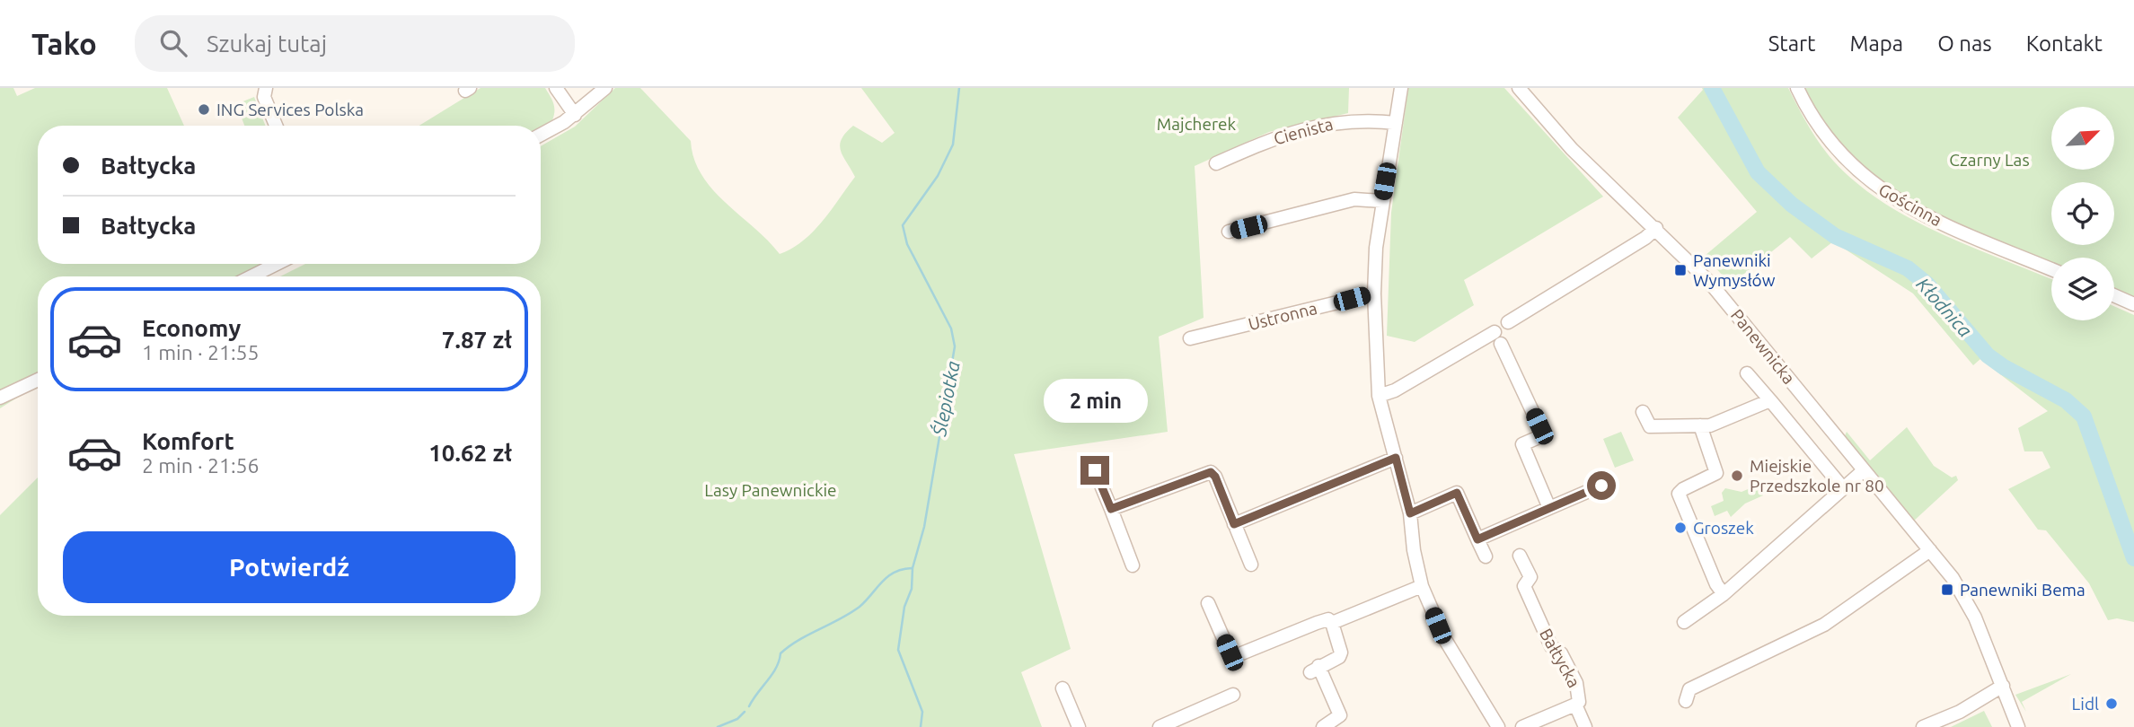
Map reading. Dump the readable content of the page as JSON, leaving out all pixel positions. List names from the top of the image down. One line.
{"streets":{"street":["Cienista","Gościnna","Ustronna","Panewnicka","Bałtycka"]},"water":["Kłodnica","Ślepiotka"],"parks":["Majcherek","Czarny Las","Lasy Panewnickie"],"places":{"other":["ING Services Polska","Miejskie Przedszkole nr 80","Groszek","Lidl"],"transit":["Panewniki Wymysłów","Panewniki Bema"]},"north":"top right","page":{"header":"Tako","search":"Szukaj tutaj","nav":["Start","Mapa","O nas","Kontakt"],"banner":["Bałtycka","Bałtycka"],"list":[{"name":"Economy","note":"1 min · 21:55","value":"7.87 zł"},{"name":"Komfort","note":"2 min · 21:56","value":"10.62 zł"}],"bubble":"2 min","buttons":"Potwierdź"}}
